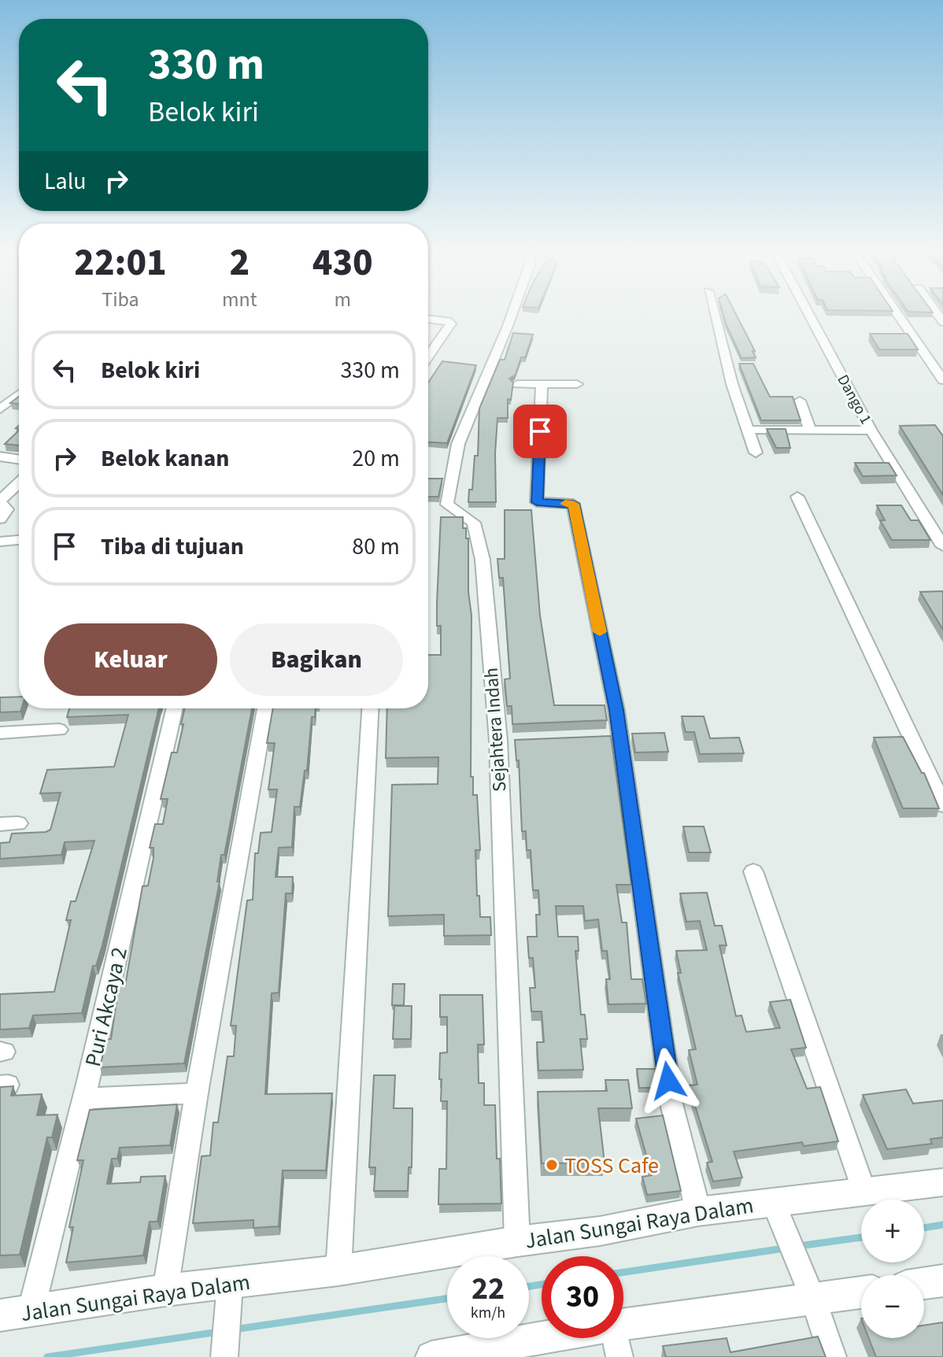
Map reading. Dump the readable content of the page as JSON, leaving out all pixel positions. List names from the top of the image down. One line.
{"streets":{"street":["Dango 1","Sejahtera Indah","Puri Akcaya 2","Jalan Sungai Raya Dalam"]},"crossings":[["Sejahtera Indah","Jalan Sungai Raya Dalam"],["Puri Akcaya 2","Jalan Sungai Raya Dalam"]],"places":["TOSS Cafe"],"page":{"turn":["330 m","Belok kiri"],"then":"Lalu","eta":["22:01","Tiba","2","mnt","430","m"],"list":[{"name":"Belok kiri","value":"330 m"},{"name":"Belok kanan","value":"20 m"},{"name":"Tiba di tujuan","value":"80 m"}],"buttons":["Keluar","Bagikan"],"map_buttons":["+","−"],"speed":"22 km/h","limit":"30"}}
